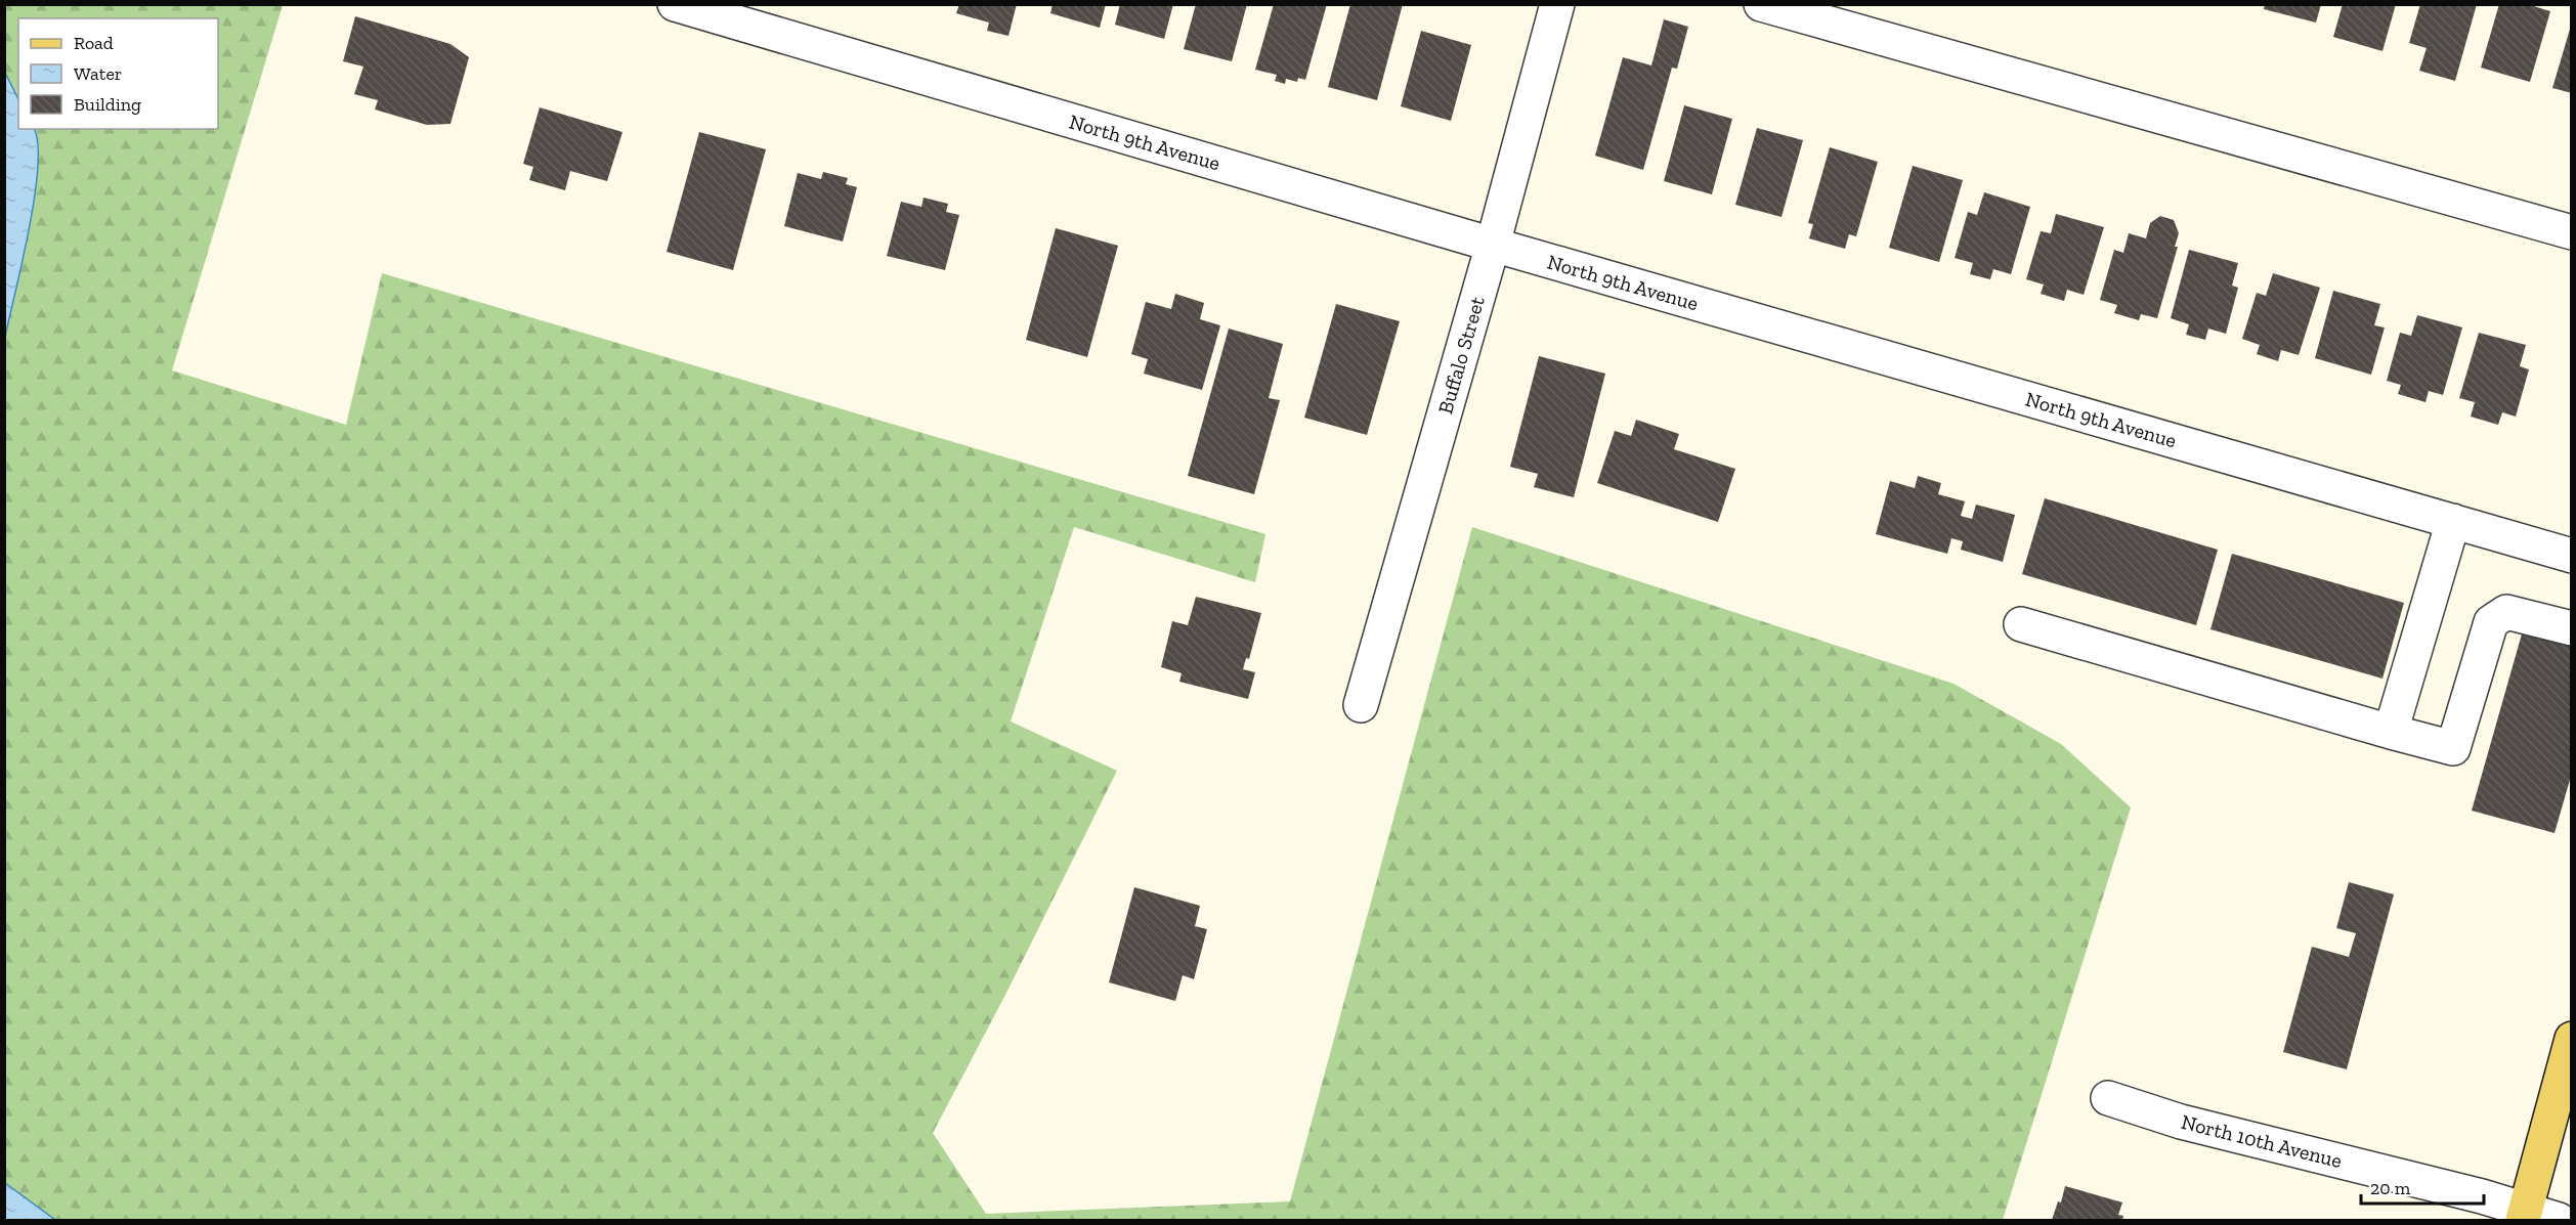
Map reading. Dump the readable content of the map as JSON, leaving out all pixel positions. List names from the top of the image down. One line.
{"streets":{"street":["North 9th Avenue","Buffalo Street","North 10th Avenue"]},"crossings":[["North 9th Avenue","Buffalo Street"]],"legend":["Road","Water","Building"],"scale_bar":"20 m"}
